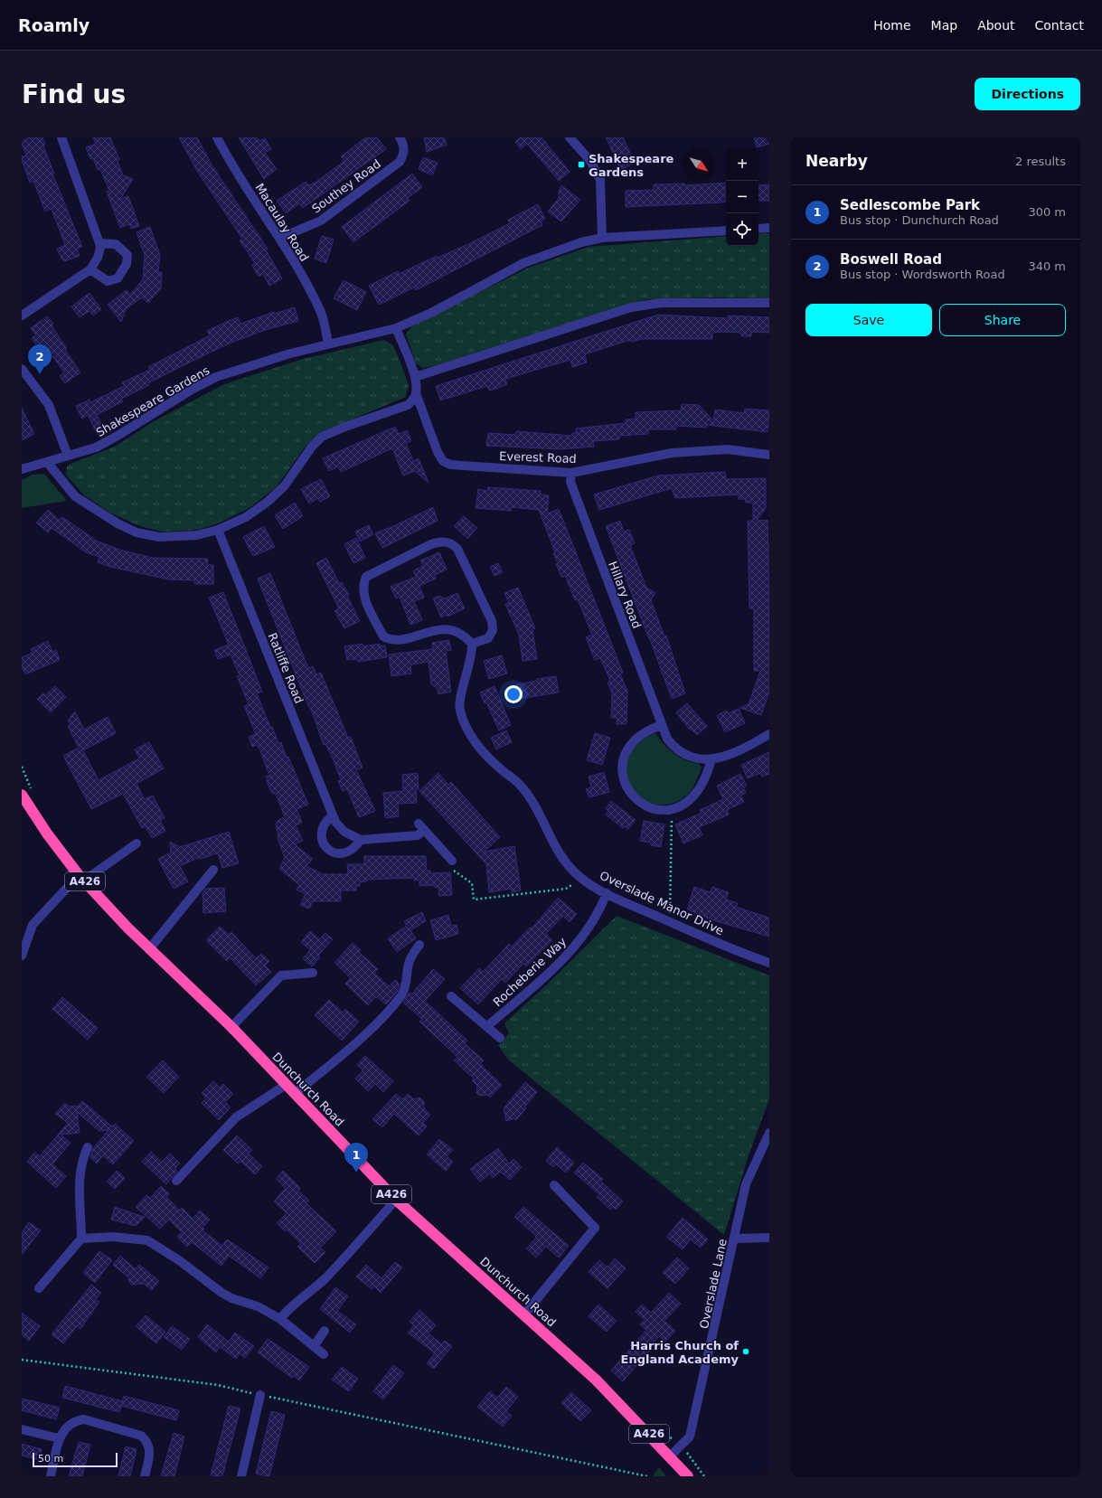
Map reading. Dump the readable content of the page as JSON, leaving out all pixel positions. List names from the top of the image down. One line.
{"streets":{"highway":["A426","Dunchurch Road"],"street":["Southey Road","Macaulay Road","Shakespeare Gardens","Everest Road","Hillary Road","Ratliffe Road","Overslade Manor Drive","Rocheberie Way","Overslade Lane"]},"crossings":[["Southey Road","Macaulay Road"],["Macaulay Road","Shakespeare Gardens"],["Everest Road","Hillary Road"],["Overslade Manor Drive","Rocheberie Way"],["Dunchurch Road","Overslade Lane"]],"places":{"transit":["Shakespeare Gardens"],"other":["Harris Church of England Academy"]},"scale_bar":"50 m","north":"bottom right","page":{"header":"Roamly","nav":["Home","Map","About","Contact"],"buttons":["Directions",["Save","Share"]],"title":"Find us","heading":["Nearby","2 results"],"map_buttons":["+","−"],"list":[{"mark":"1","name":"Sedlescombe Park","note":"Bus stop · Dunchurch Road","value":"300 m"},{"mark":"2","name":"Boswell Road","note":"Bus stop · Wordsworth Road","value":"340 m"}],"pins":["2","1"],"scale":"50 m"}}
